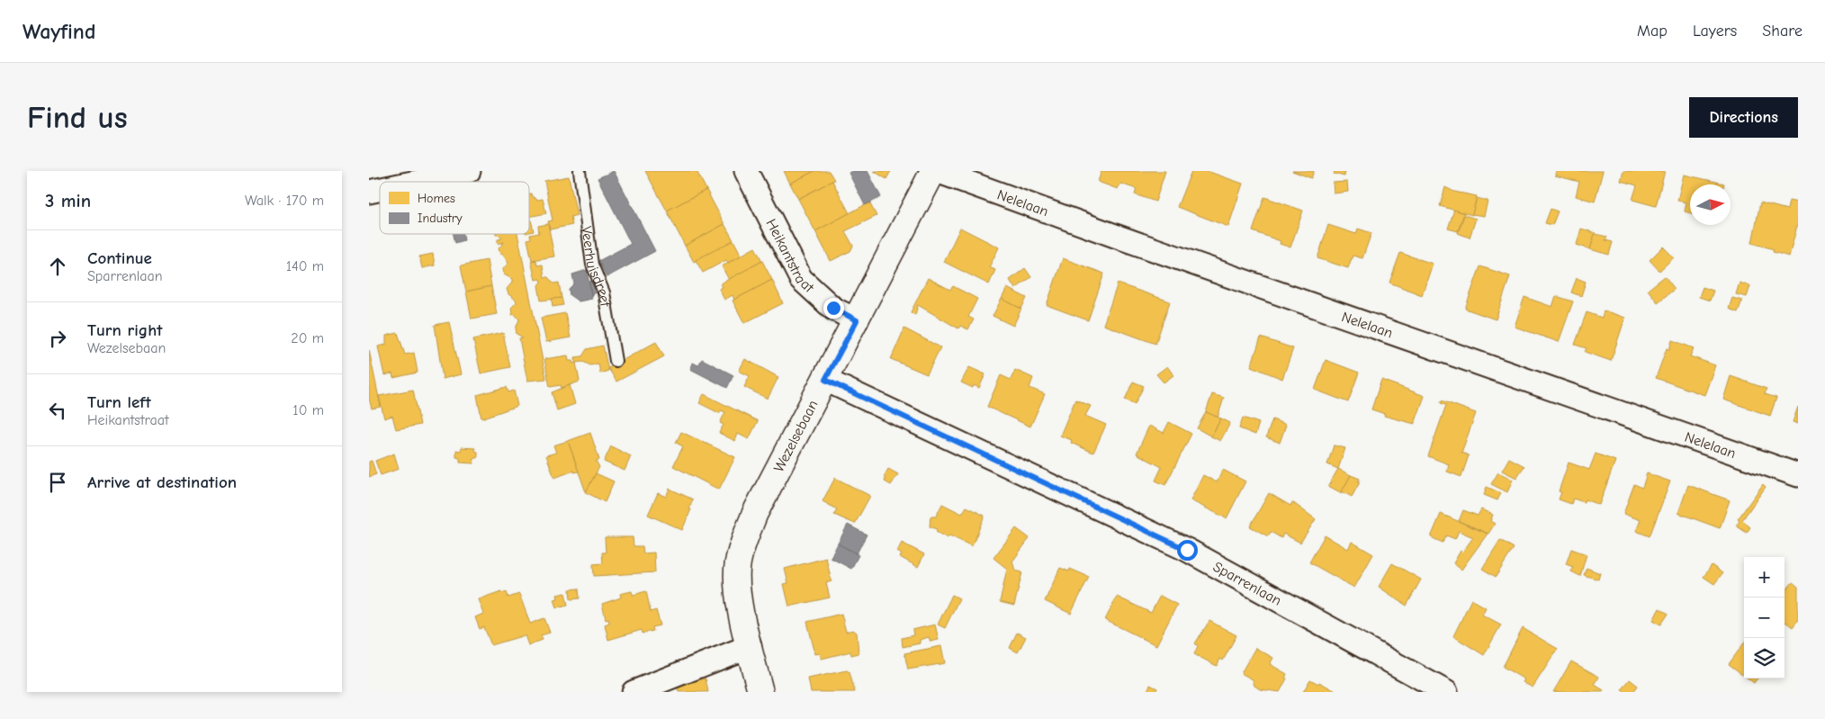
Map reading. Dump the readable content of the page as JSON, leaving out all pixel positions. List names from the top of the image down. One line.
{"streets":{"street":["Nelelaan","Heikantstraat","Wezelsebaan","Sparrenlaan"],"lane":["Veerhuisdreef"]},"crossings":[["Heikantstraat","Wezelsebaan"],["Wezelsebaan","Sparrenlaan"]],"legend":["Homes","Industry"],"north":"right","page":{"header":"Wayfind","nav":["Map","Layers","Share"],"buttons":"Directions","title":"Find us","heading":["3 min","Walk · 170 m"],"list":[["Continue","Sparrenlaan","140 m"],["Turn right","Wezelsebaan","20 m"],["Turn left","Heikantstraat","10 m"],"Arrive at destination"],"map_buttons":["+","−"]}}
